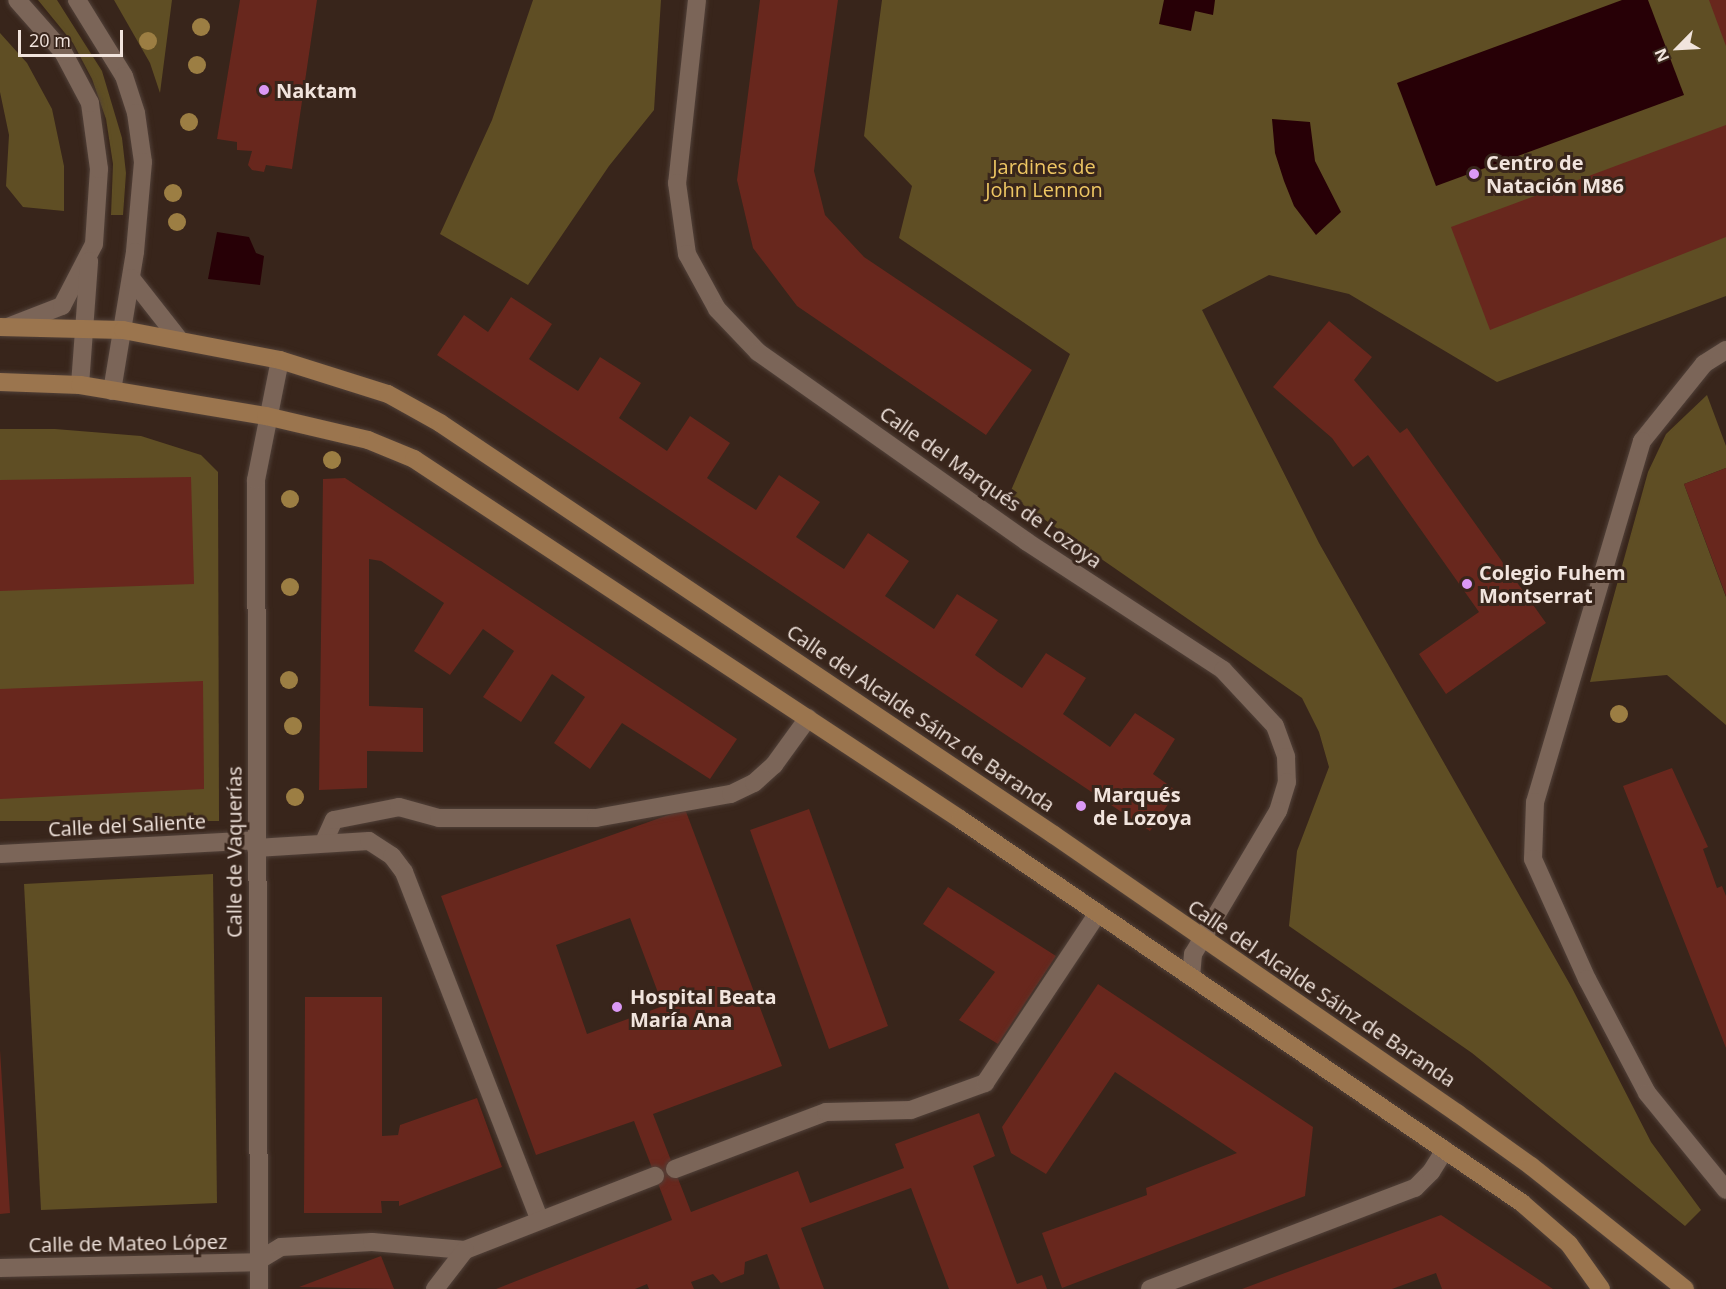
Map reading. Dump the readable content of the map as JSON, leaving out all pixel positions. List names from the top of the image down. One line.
{"streets":{"street":["Calle del Marqués de Lozoya","Calle del Alcalde Sáinz de Baranda","Calle del Saliente","Calle de Vaquerías","Calle de Mateo López"]},"crossings":[["Calle del Marqués de Lozoya","Calle del Alcalde Sáinz de Baranda"],["Calle del Saliente","Calle de Vaquerías"],["Calle de Vaquerías","Calle de Mateo López"]],"parks":["Jardines de John Lennon"],"places":["Naktam","Centro de Natación M86","Colegio Fuhem Montserrat","Marqués de Lozoya","Hospital Beata María Ana"],"scale_bar":"20 m","north":"bottom left"}
